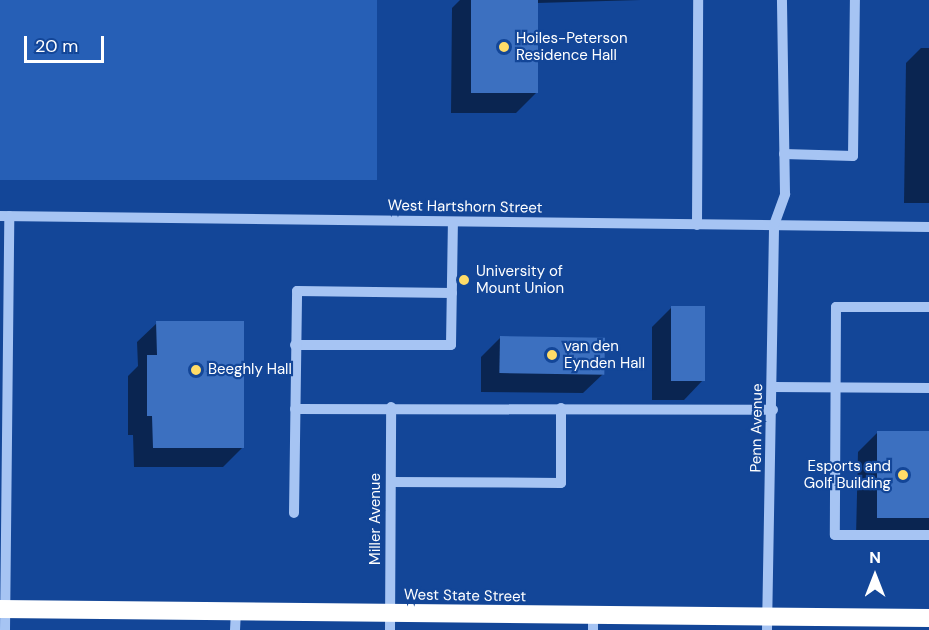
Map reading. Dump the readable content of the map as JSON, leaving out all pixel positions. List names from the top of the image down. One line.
{"streets":{"highway":["West State Street"],"street":["West Hartshorn Street","Penn Avenue","Miller Avenue"]},"crossings":[["West Hartshorn Street","Penn Avenue"],["Penn Avenue","West State Street"],["Miller Avenue","West State Street"]],"places":["Hoiles-Peterson Residence Hall","University of Mount Union","van den Eynden Hall","Beeghly Hall","Esports and Golf Building"],"scale_bar":"20 m","north":"top"}
